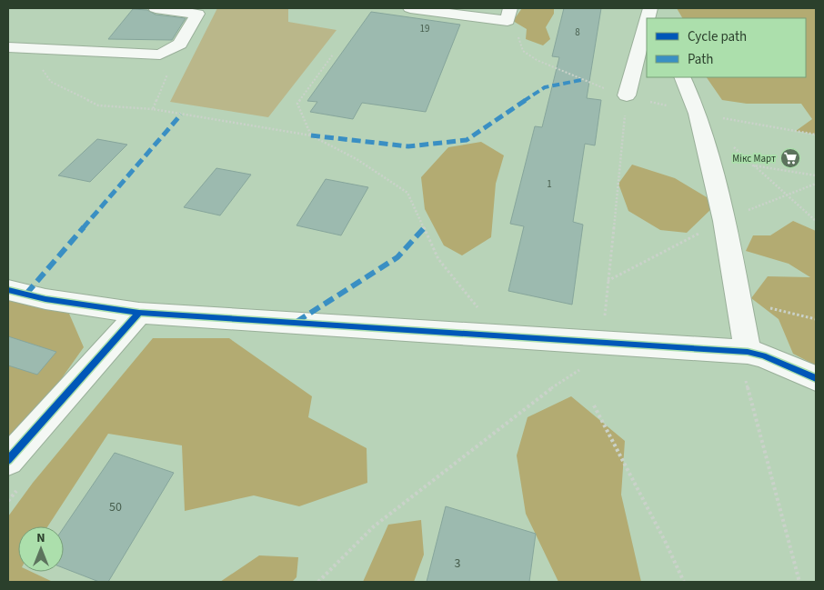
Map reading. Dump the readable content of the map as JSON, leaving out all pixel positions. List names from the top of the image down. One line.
{"places":{"supermarket":["Мікс Март"]},"house_numbers":["19","8","1","50","3"],"legend":["Cycle path","Path"],"north":"top"}
